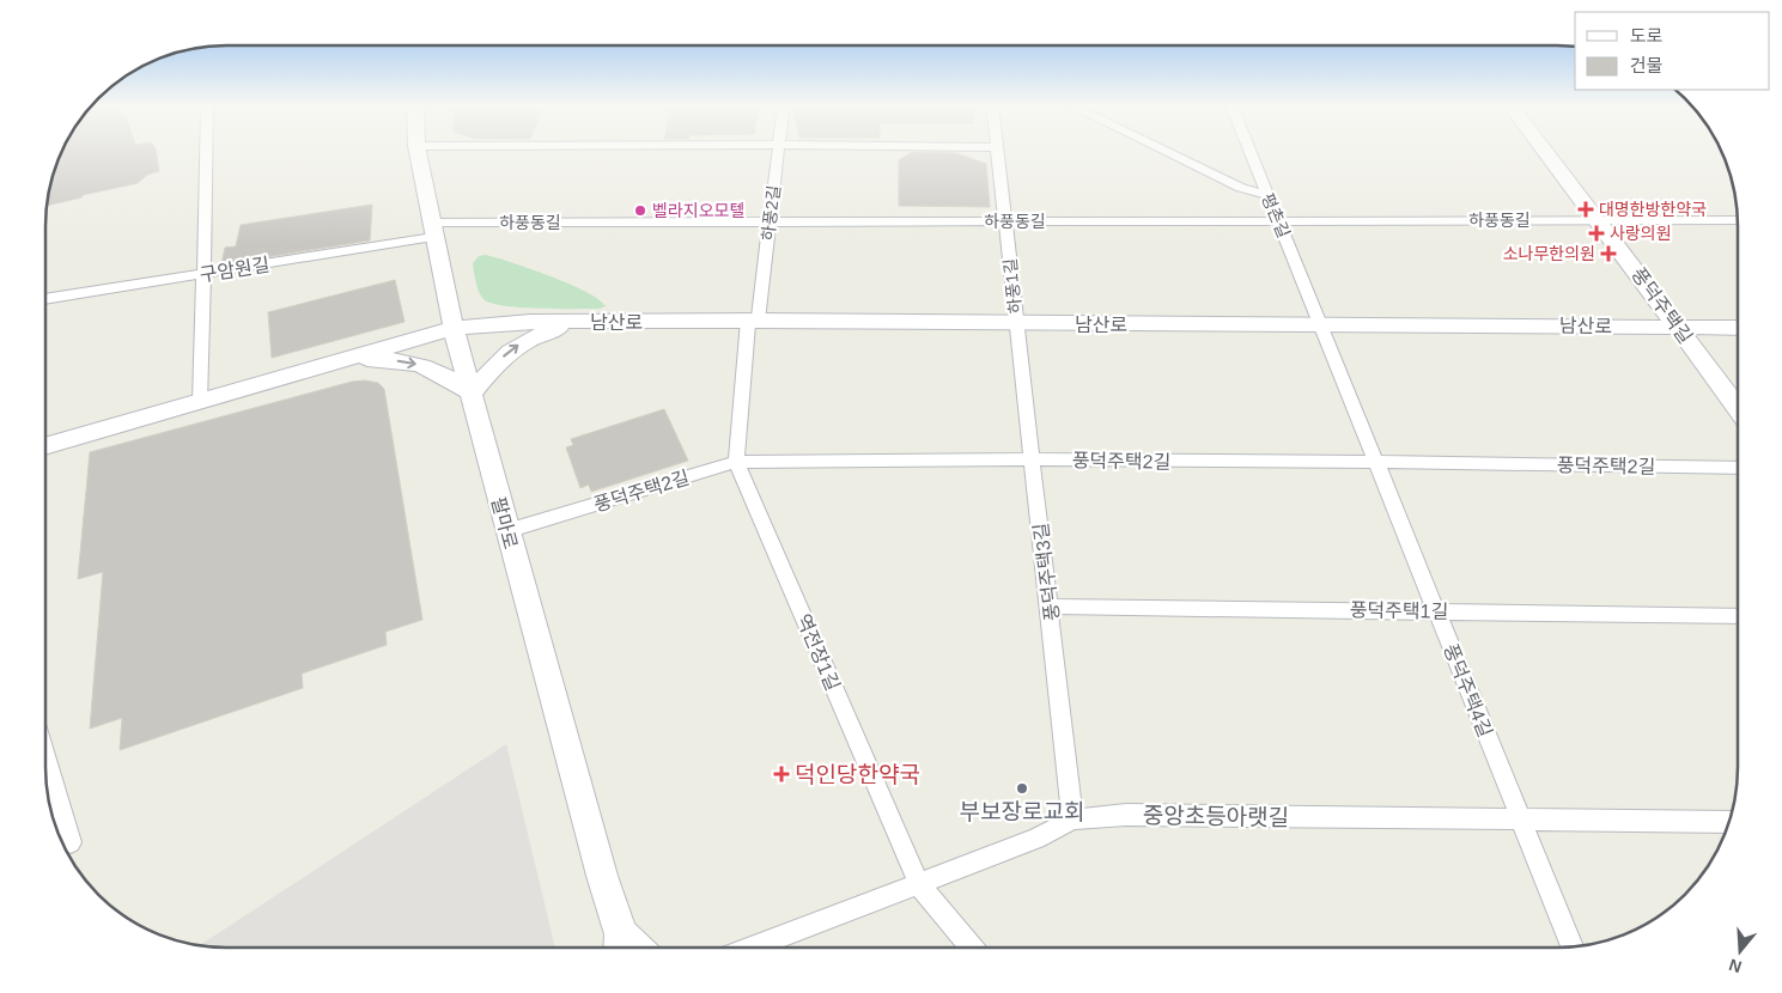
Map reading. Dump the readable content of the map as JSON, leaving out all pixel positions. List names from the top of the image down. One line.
{"streets":{"street":["하풍2길","평촌길","하풍동길","구암원길","하풍1길","풍덕주택길","남산로","풍덕주택2길","팔마로","풍덕주택3길","풍덕주택1길","역전장1길","풍덕주택4길","중앙초등아랫길"]},"crossings":[["하풍2길","하풍동길"],["하풍2길","남산로"],["하풍2길","역전장1길"],["평촌길","하풍동길"],["평촌길","남산로"],["평촌길","풍덕주택4길"],["하풍동길","구암원길"],["하풍동길","하풍1길"],["하풍동길","풍덕주택길"],["하풍동길","팔마로"],["구암원길","팔마로"],["하풍1길","남산로"],["하풍1길","풍덕주택3길"],["풍덕주택길","남산로"],["남산로","팔마로"],["남산로","풍덕주택3길"],["남산로","역전장1길"],["남산로","풍덕주택4길"],["풍덕주택2길","팔마로"],["풍덕주택2길","풍덕주택3길"],["풍덕주택2길","역전장1길"],["풍덕주택2길","풍덕주택4길"],["풍덕주택3길","풍덕주택1길"],["풍덕주택3길","중앙초등아랫길"],["풍덕주택1길","풍덕주택4길"],["역전장1길","중앙초등아랫길"],["풍덕주택4길","중앙초등아랫길"]],"places":{"health":["대명한방한약국","사랑의원","소나무한의원","덕인당한약국"],"other":["벨라지오모텔","부보장로교회"]},"legend":["도로","건물"],"north":"bottom"}
